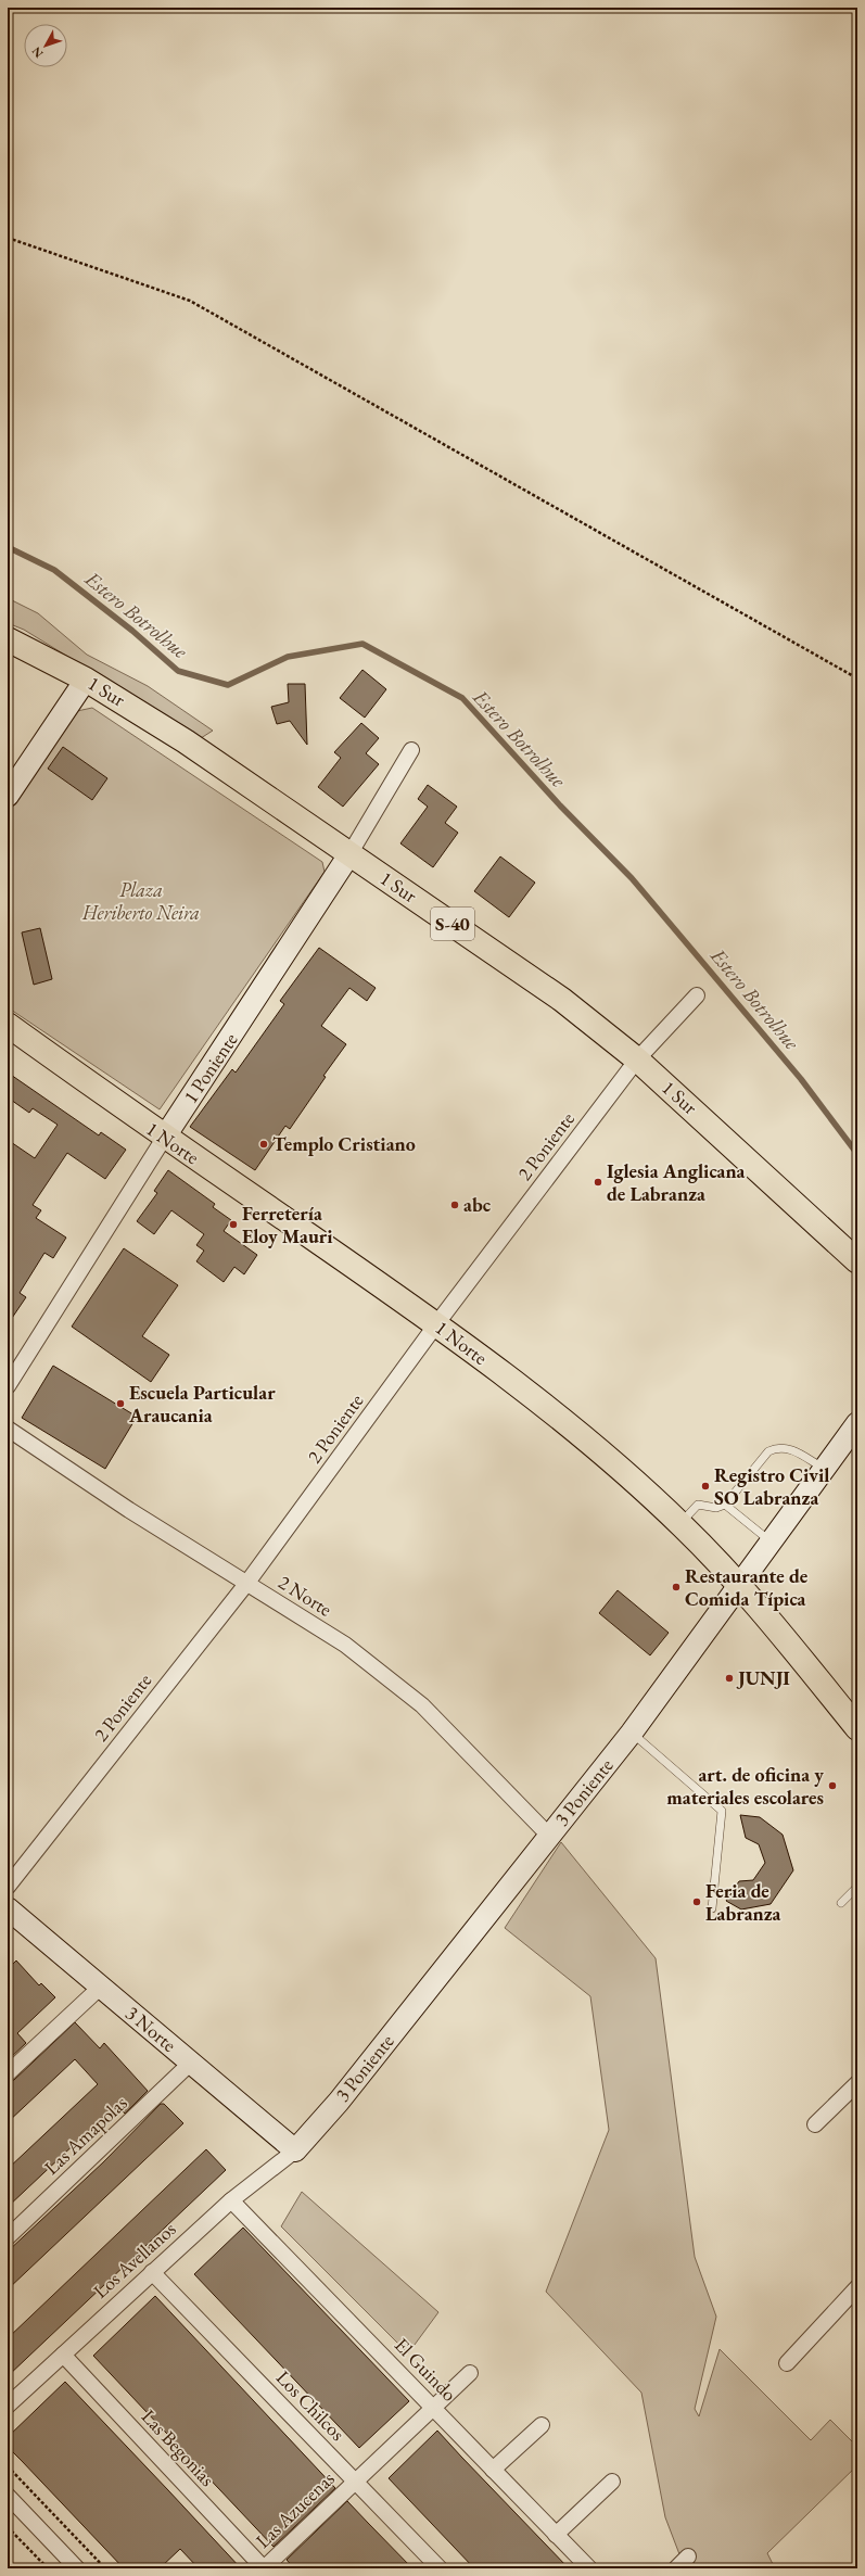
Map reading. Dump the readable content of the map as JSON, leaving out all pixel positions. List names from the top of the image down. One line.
{"streets":{"main road":["1 Sur","S-40","1 Norte"],"street":["1 Poniente","2 Poniente","2 Norte","3 Poniente","3 Norte","Las Amapolas","Los Avellanos","El Guindo","Los Chilcos","Las Begonias","Las Azucenas"]},"crossings":[["1 Sur","1 Poniente"],["1 Sur","2 Poniente"],["1 Poniente","1 Norte"],["1 Norte","2 Poniente"],["1 Norte","3 Poniente"],["2 Poniente","2 Norte"],["2 Norte","3 Poniente"],["3 Poniente","3 Norte"],["3 Poniente","Los Avellanos"],["3 Norte","Las Amapolas"],["3 Norte","Los Avellanos"],["Los Avellanos","El Guindo"],["Los Avellanos","Los Chilcos"],["Los Avellanos","Las Begonias"],["El Guindo","Las Azucenas"],["Los Chilcos","Las Azucenas"],["Las Begonias","Las Azucenas"]],"water":["Estero Botrolhue"],"parks":["Plaza Heriberto Neira"],"places":["Templo Cristiano","Iglesia Anglicana de Labranza","abc","Ferretería Eloy Mauri","Escuela Particular Araucania","Registro Civil SO Labranza","Restaurante de Comida Típica","JUNJI","art. de oficina y materiales escolares","Feria de Labranza"],"north":"bottom left"}
